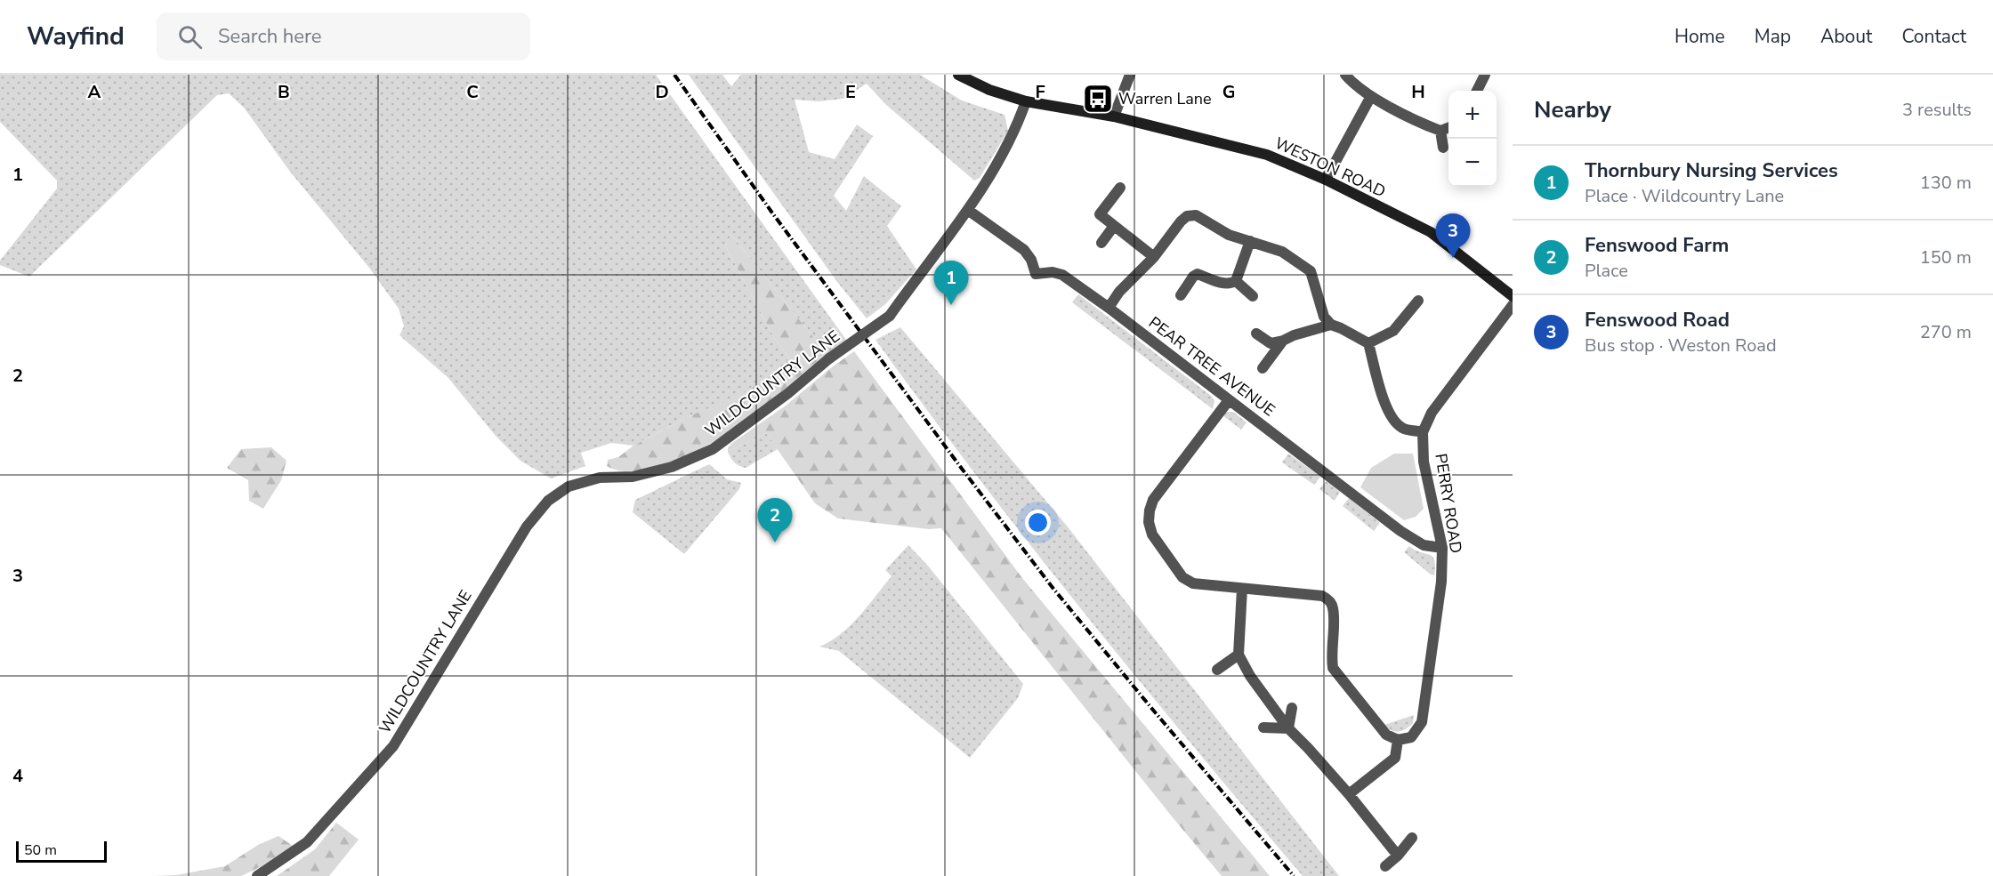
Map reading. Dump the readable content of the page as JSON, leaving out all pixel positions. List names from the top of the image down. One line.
{"streets":{"street":["WESTON ROAD","PEAR TREE AVENUE","WILDCOUNTRY LANE","PERRY ROAD"]},"crossings":[["WESTON ROAD","WILDCOUNTRY LANE"],["PEAR TREE AVENUE","WILDCOUNTRY LANE"],["PEAR TREE AVENUE","PERRY ROAD"]],"places":{"bus stop":["Warren Lane"]},"scale_bar":"50 m","page":{"header":"Wayfind","search":"Search here","nav":["Home","Map","About","Contact"],"heading":["Nearby","3 results"],"map_buttons":["+","−"],"list":[{"mark":"1","name":"Thornbury Nursing Services","note":"Place · Wildcountry Lane","value":"130 m"},{"mark":"2","name":"Fenswood Farm","note":"Place","value":"150 m"},{"mark":"3","name":"Fenswood Road","note":"Bus stop · Weston Road","value":"270 m"}],"pins":["3","1","2"],"scale":"50 m"},"grid":{"columns":["A","B","C","D","E","F","G","H"],"rows":["1","2","3","4"]}}
